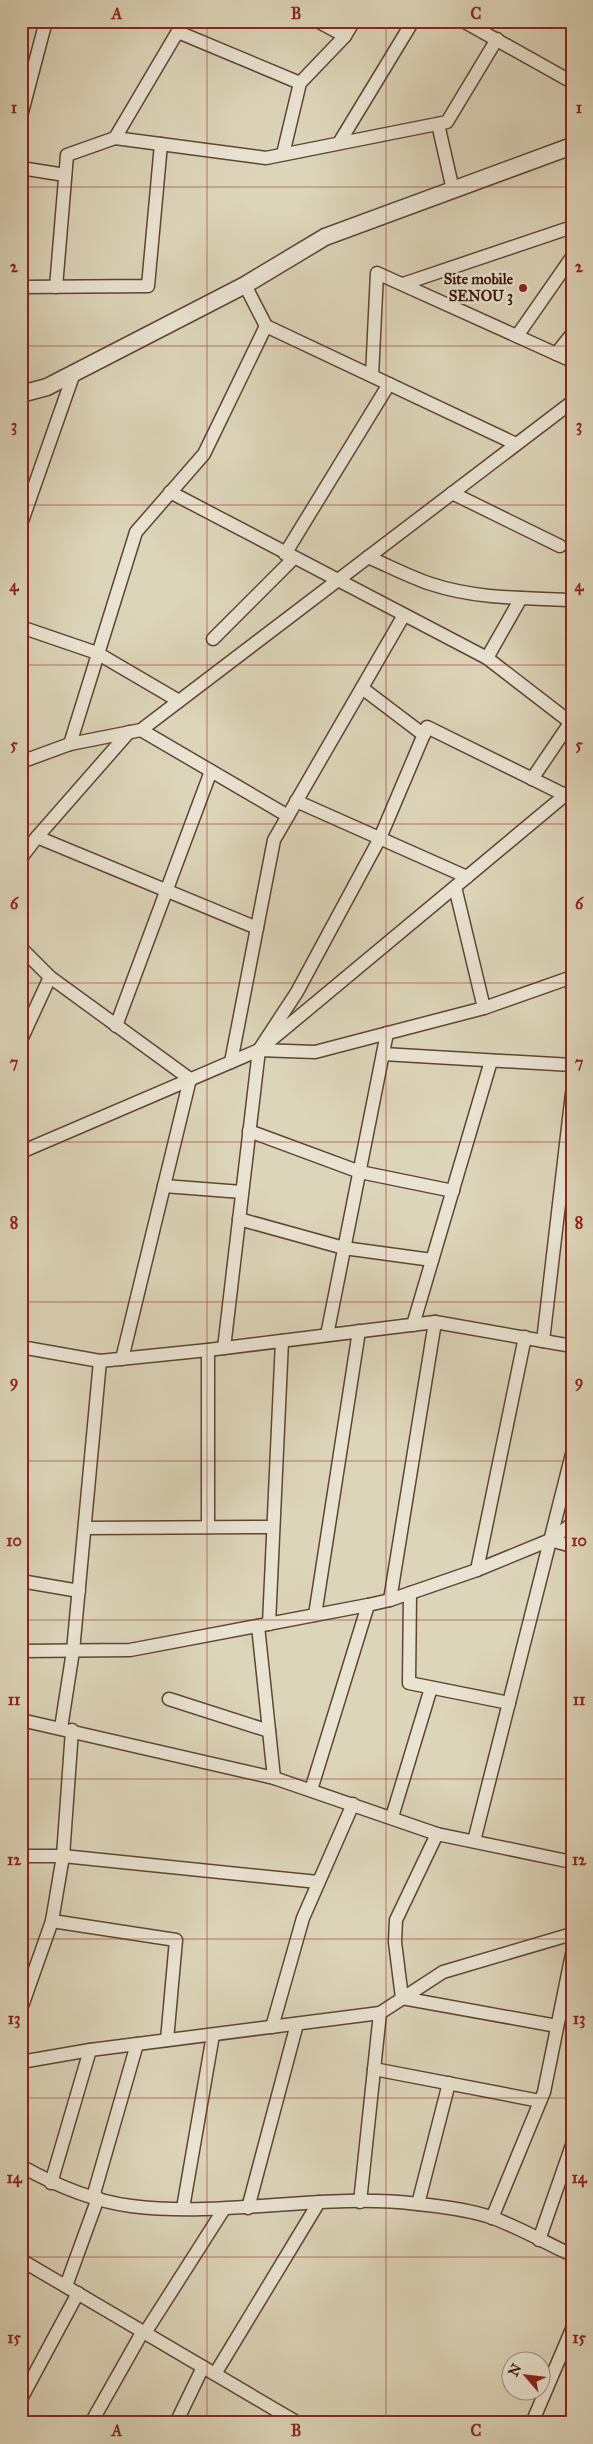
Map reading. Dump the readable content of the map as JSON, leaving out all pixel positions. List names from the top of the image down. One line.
{"places":["Site mobile SENOU 3"],"north":"top left","grid":{"columns":["A","B","C"],"rows":["1","2","3","4","5","6","7","8","9","10","11","12","13","14","15"]}}
